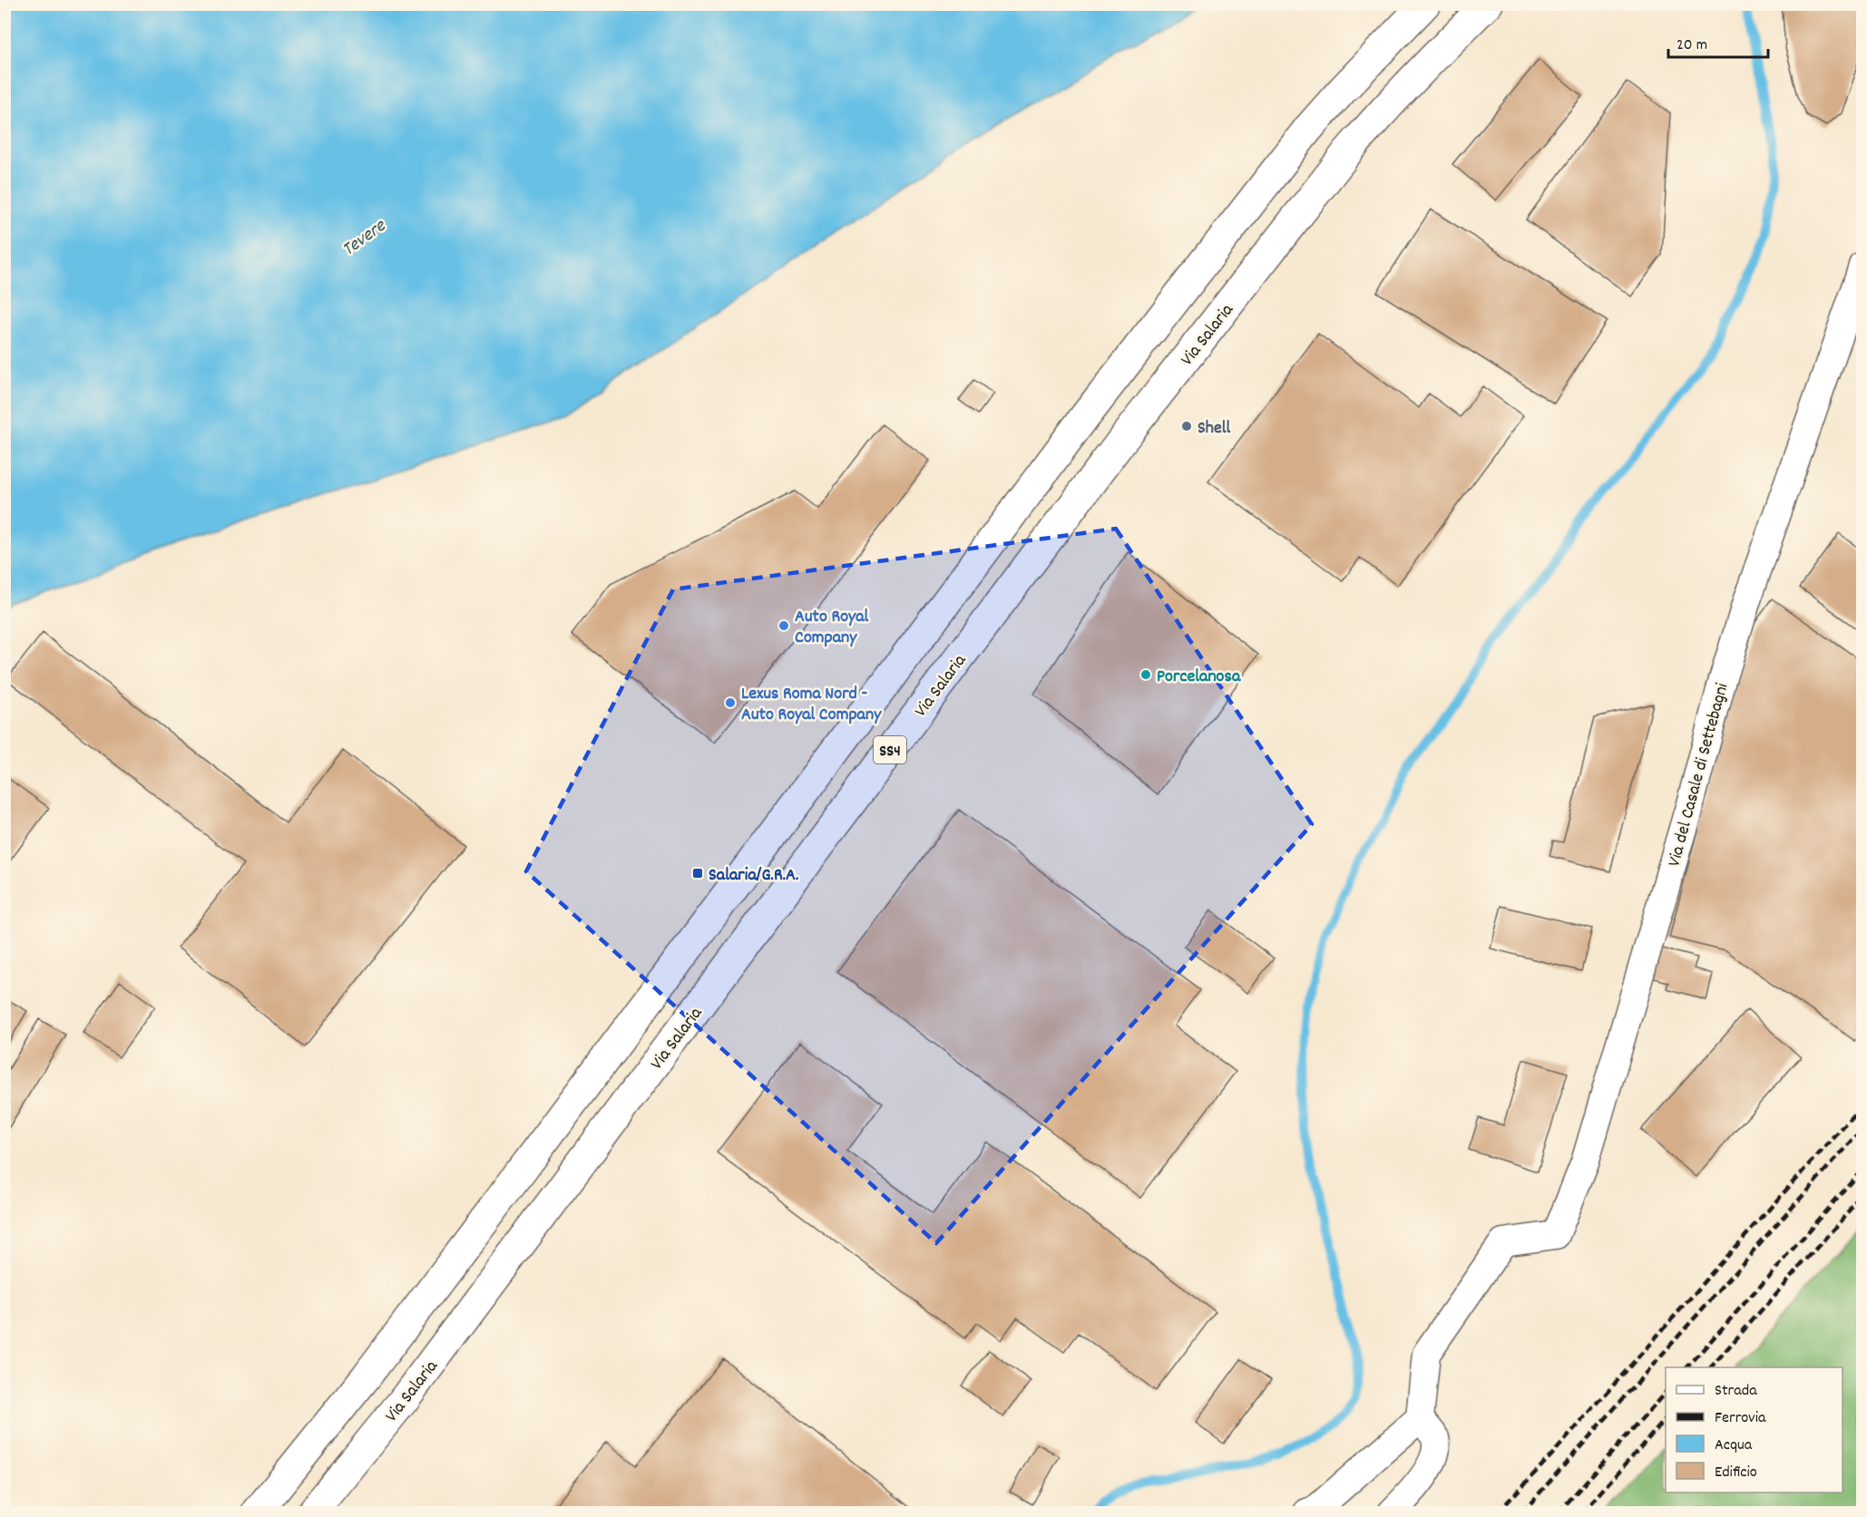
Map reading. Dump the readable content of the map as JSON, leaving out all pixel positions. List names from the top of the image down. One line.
{"streets":{"main road":["Via Salaria","SS4"],"street":["Via del Casale di Settebagni"]},"water":["Tevere"],"places":{"other":["Shell","Auto Royal Company","Porcelanosa","Lexus Roma Nord - Auto Royal Company"],"transit":["Salaria/G.R.A."]},"legend":["Strada","Ferrovia","Acqua","Edificio"],"scale_bar":"20 m"}
